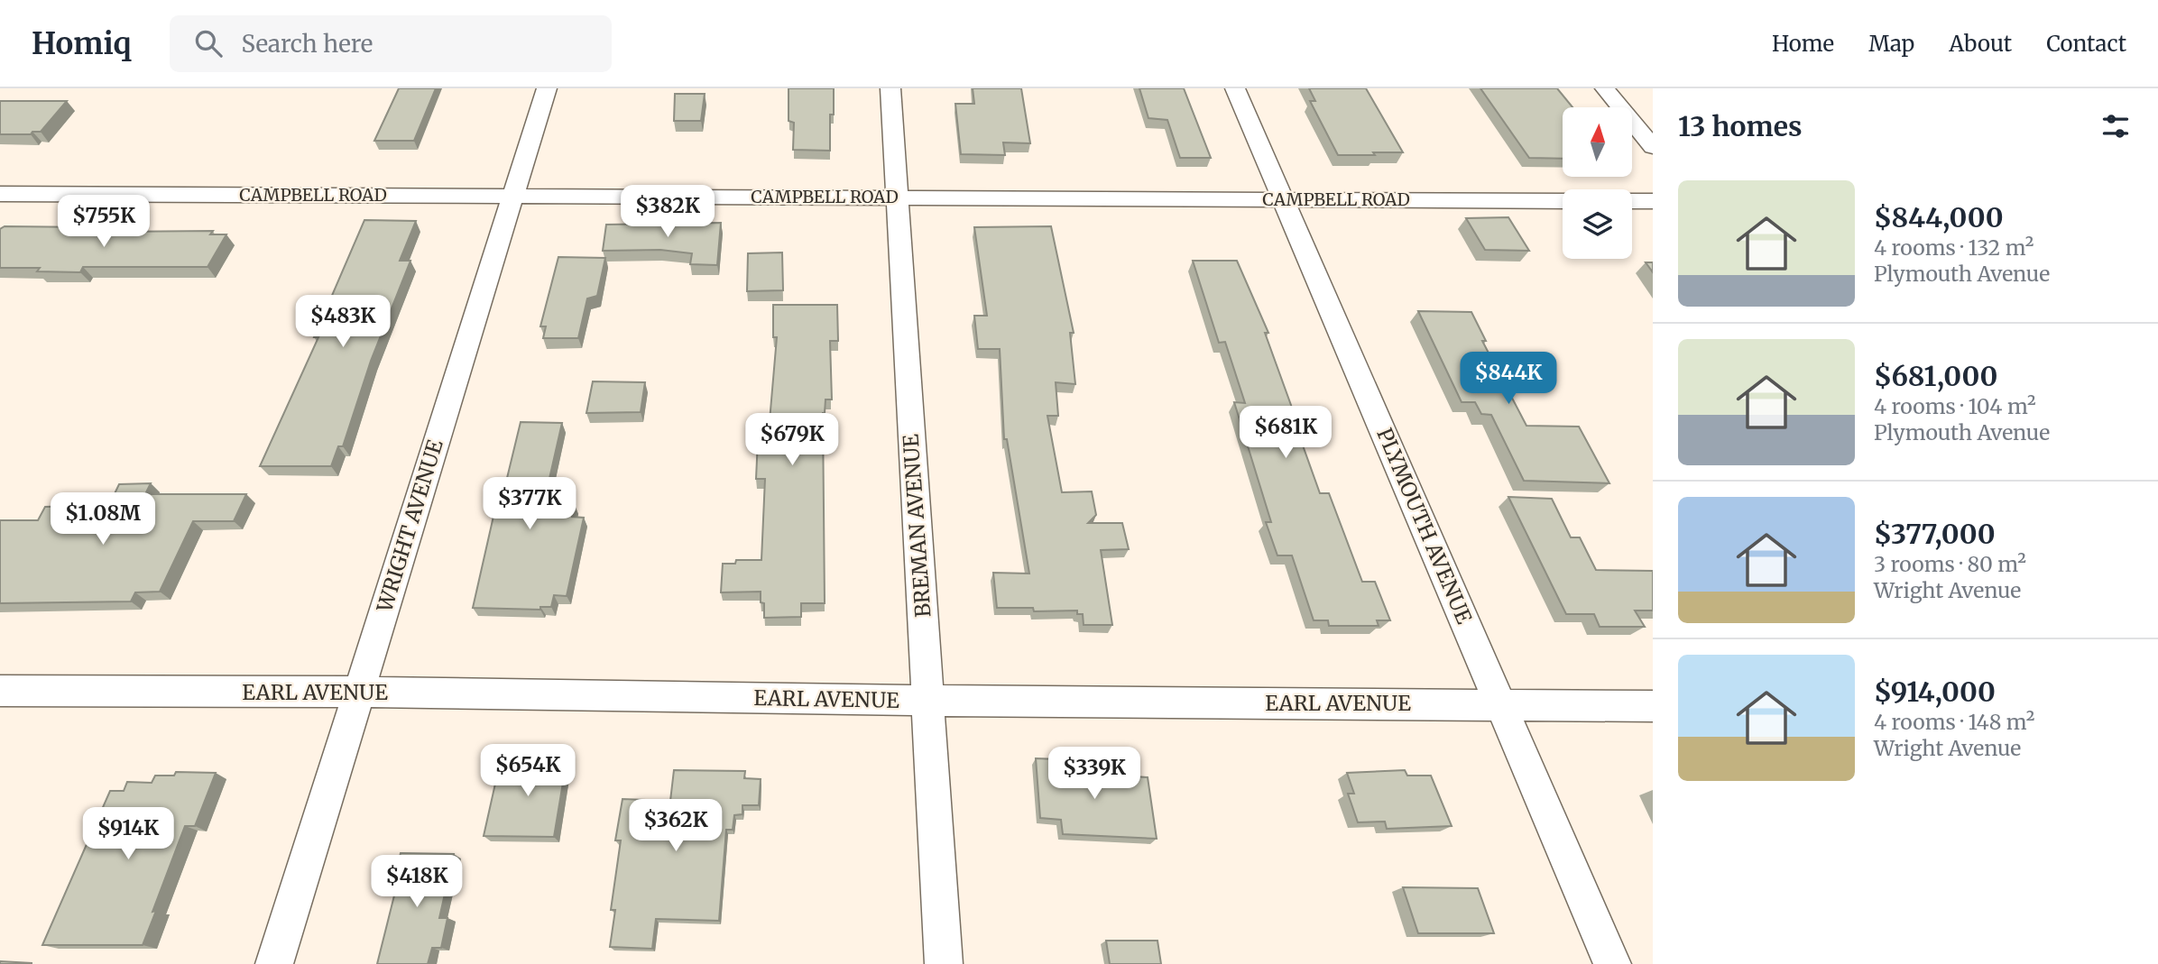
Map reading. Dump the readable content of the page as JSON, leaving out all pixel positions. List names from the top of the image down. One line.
{"streets":{"street":["CAMPBELL ROAD","WRIGHT AVENUE","BREMAN AVENUE","PLYMOUTH AVENUE","EARL AVENUE"]},"crossings":[["CAMPBELL ROAD","WRIGHT AVENUE"],["CAMPBELL ROAD","BREMAN AVENUE"],["CAMPBELL ROAD","PLYMOUTH AVENUE"],["WRIGHT AVENUE","EARL AVENUE"],["BREMAN AVENUE","EARL AVENUE"],["PLYMOUTH AVENUE","EARL AVENUE"]],"north":"top","page":{"header":"Homiq","search":"Search here","nav":["Home","Map","About","Contact"],"heading":"13 homes","list":[{"name":"$844,000","note":"4 rooms · 132 m² · Plymouth Avenue"},{"name":"$681,000","note":"4 rooms · 104 m² · Plymouth Avenue"},{"name":"$377,000","note":"3 rooms · 80 m² · Wright Avenue"},{"name":"$914,000","note":"4 rooms · 148 m² · Wright Avenue"}],"price":["$382K","$755K","$483K","$844K","$681K","$679K","$377K","$1.08M","$654K","$339K","$362K","$914K","$418K"]}}
